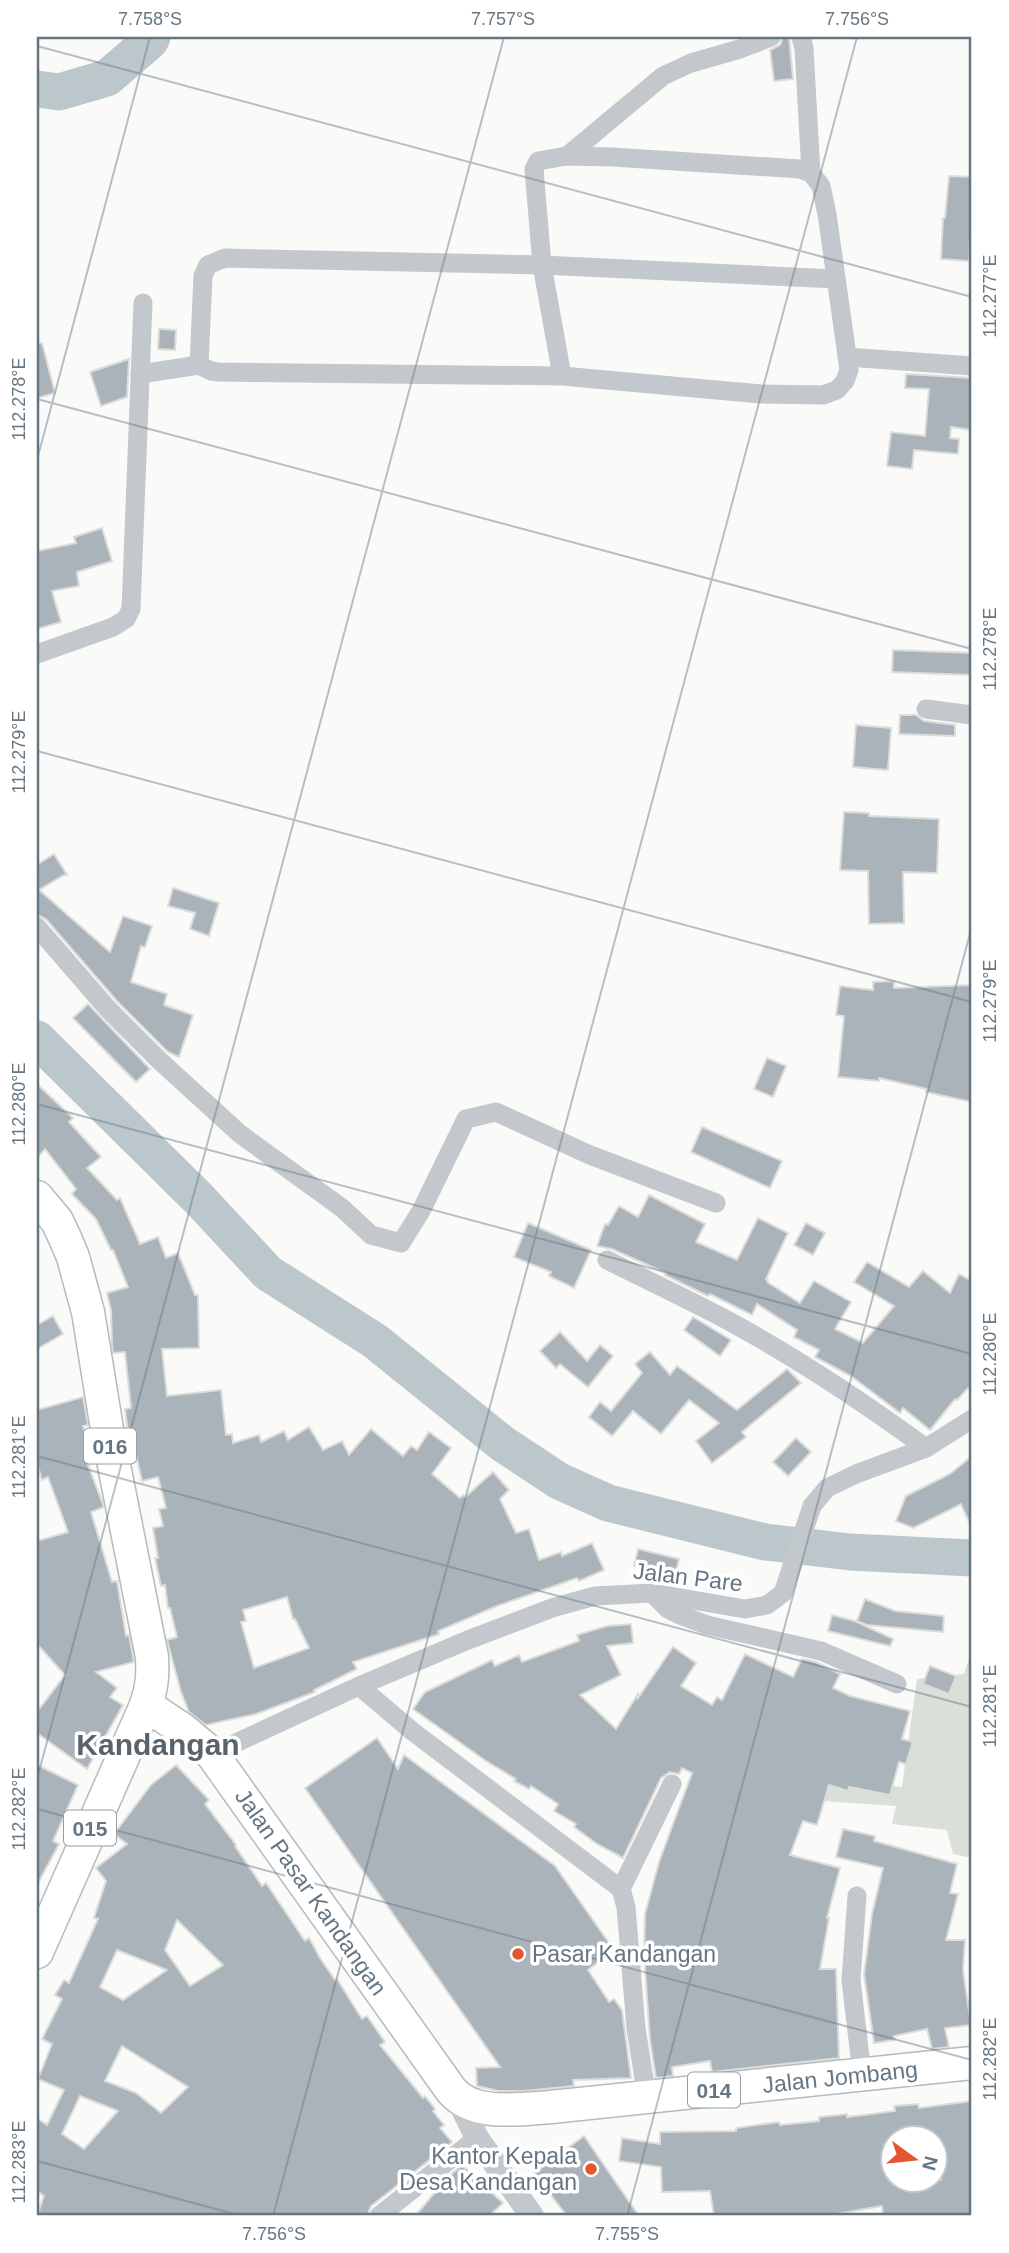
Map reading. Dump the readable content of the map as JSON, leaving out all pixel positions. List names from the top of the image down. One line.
{"streets":{"main road":["016","015","Jalan Pasar Kandangan","Jalan Jombang","014"],"street":["Jalan Pare"]},"crossings":[["016","015"],["016","Jalan Pasar Kandangan"],["Jalan Pare","Jalan Pasar Kandangan"],["015","Jalan Pasar Kandangan"],["Jalan Pasar Kandangan","Jalan Jombang"]],"districts":["Kandangan"],"places":["Pasar Kandangan","Kantor Kepala Desa Kandangan"],"north":"right","coordinates":["7.758°S","7.757°S","7.756°S","112.277°E","112.278°E","112.279°E","112.280°E","112.281°E","112.282°E","112.283°E","7.755°S"]}
